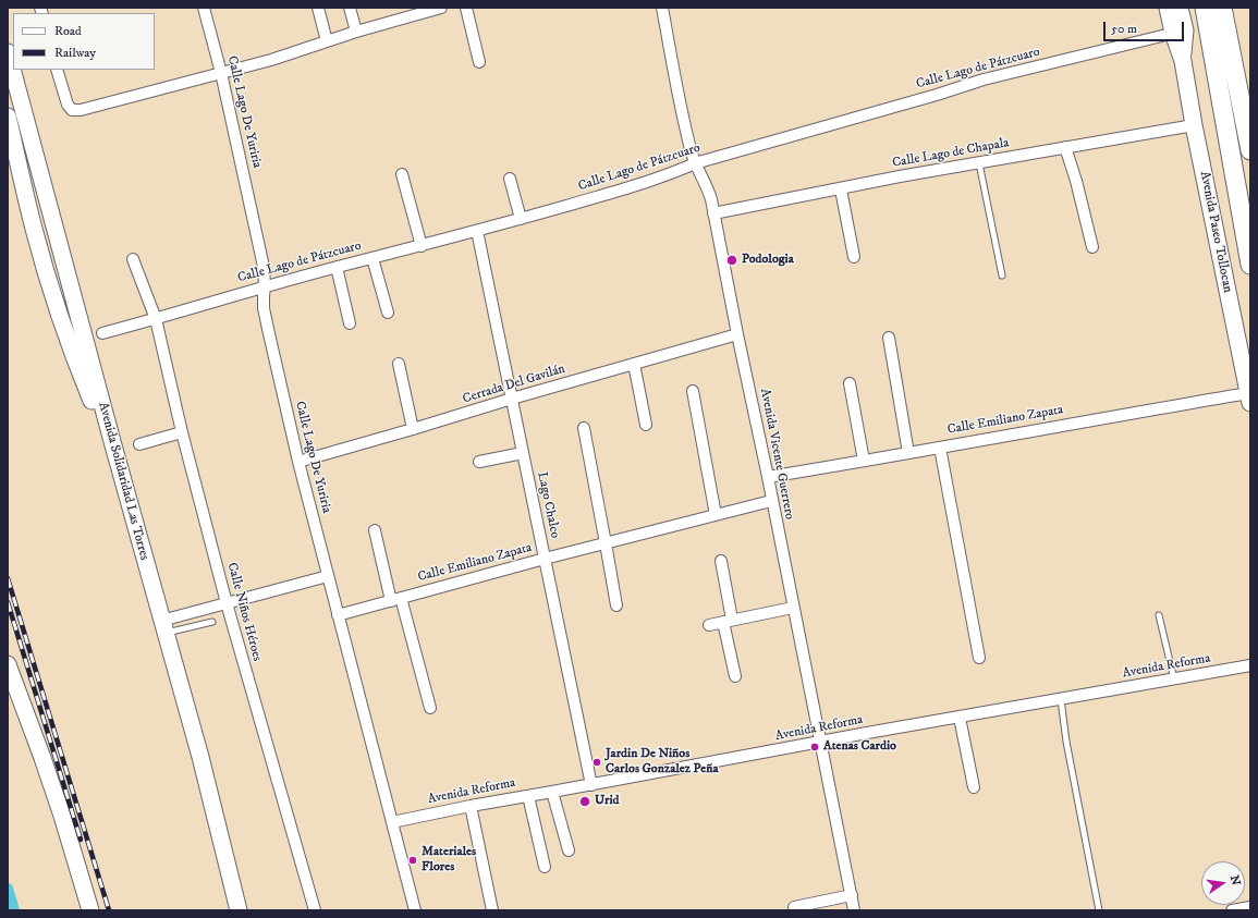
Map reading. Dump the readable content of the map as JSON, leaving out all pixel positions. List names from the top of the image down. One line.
{"streets":{"main road":["Avenida Paseo Tollocan","Avenida Solidaridad Las Torres"],"street":["Calle Lago de Pátzcuaro","Calle Lago De Yuriria","Calle Lago de Chapala","Cerrada Del Gavilán","Calle Emiliano Zapata","Avenida Vicente Guerrero","Lago Chalco","Calle Niños Héroes","Avenida Reforma"]},"crossings":[["Calle Lago de Pátzcuaro","Calle Lago De Yuriria"],["Calle Lago de Pátzcuaro","Avenida Paseo Tollocan"],["Calle Lago de Pátzcuaro","Avenida Vicente Guerrero"],["Calle Lago de Pátzcuaro","Lago Chalco"],["Calle Lago de Pátzcuaro","Calle Niños Héroes"],["Calle Lago De Yuriria","Cerrada Del Gavilán"],["Calle Lago De Yuriria","Calle Emiliano Zapata"],["Calle Lago De Yuriria","Avenida Reforma"],["Calle Lago de Chapala","Avenida Paseo Tollocan"],["Calle Lago de Chapala","Avenida Vicente Guerrero"],["Avenida Paseo Tollocan","Calle Emiliano Zapata"],["Cerrada Del Gavilán","Avenida Vicente Guerrero"],["Cerrada Del Gavilán","Lago Chalco"],["Calle Emiliano Zapata","Avenida Vicente Guerrero"],["Calle Emiliano Zapata","Lago Chalco"],["Avenida Vicente Guerrero","Avenida Reforma"],["Lago Chalco","Avenida Reforma"]],"places":["Podologia","Atenas Cardio","Jardin De Niños Carlos Gonzalez Peña","Urid","Materiales Flores"],"legend":["Road","Railway"],"scale_bar":"50 m","north":"right"}
